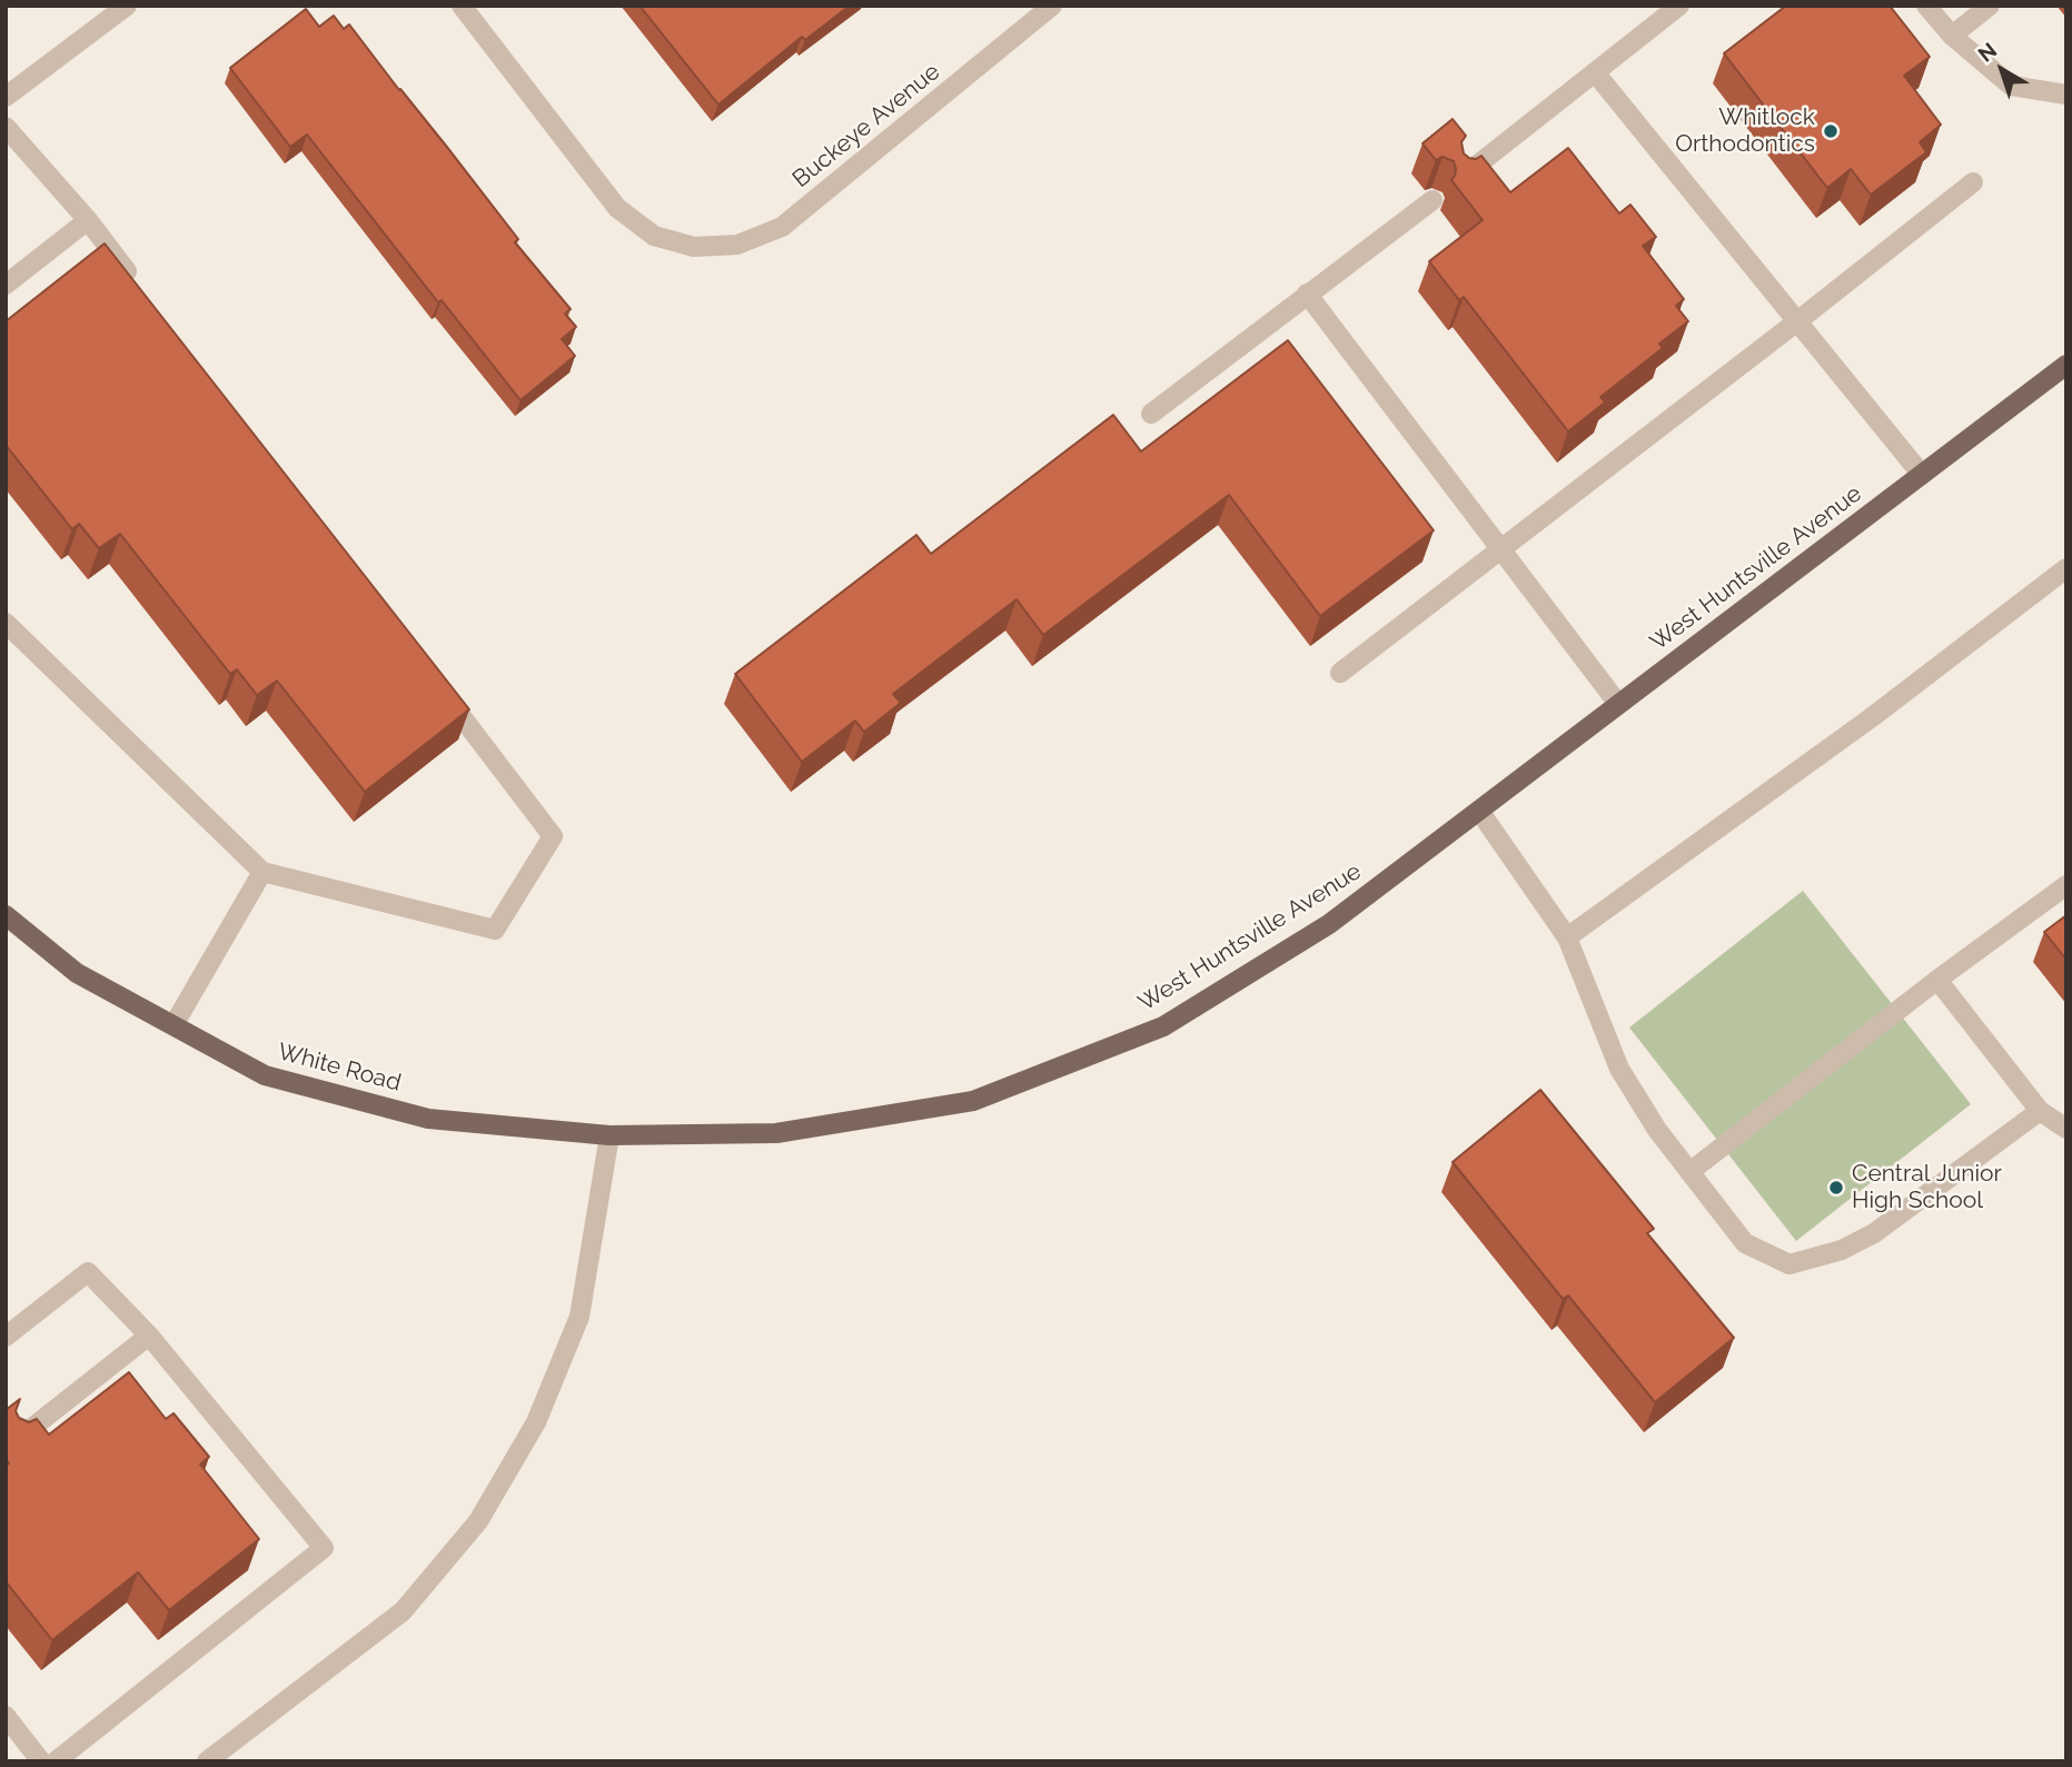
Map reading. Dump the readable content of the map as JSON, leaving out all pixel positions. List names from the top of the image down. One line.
{"streets":{"main road":["West Huntsville Avenue","White Road"],"street":["Buckeye Avenue"]},"crossings":[["West Huntsville Avenue","White Road"]],"places":["Whitlock Orthodontics","Central Junior High School"],"north":"top left"}
